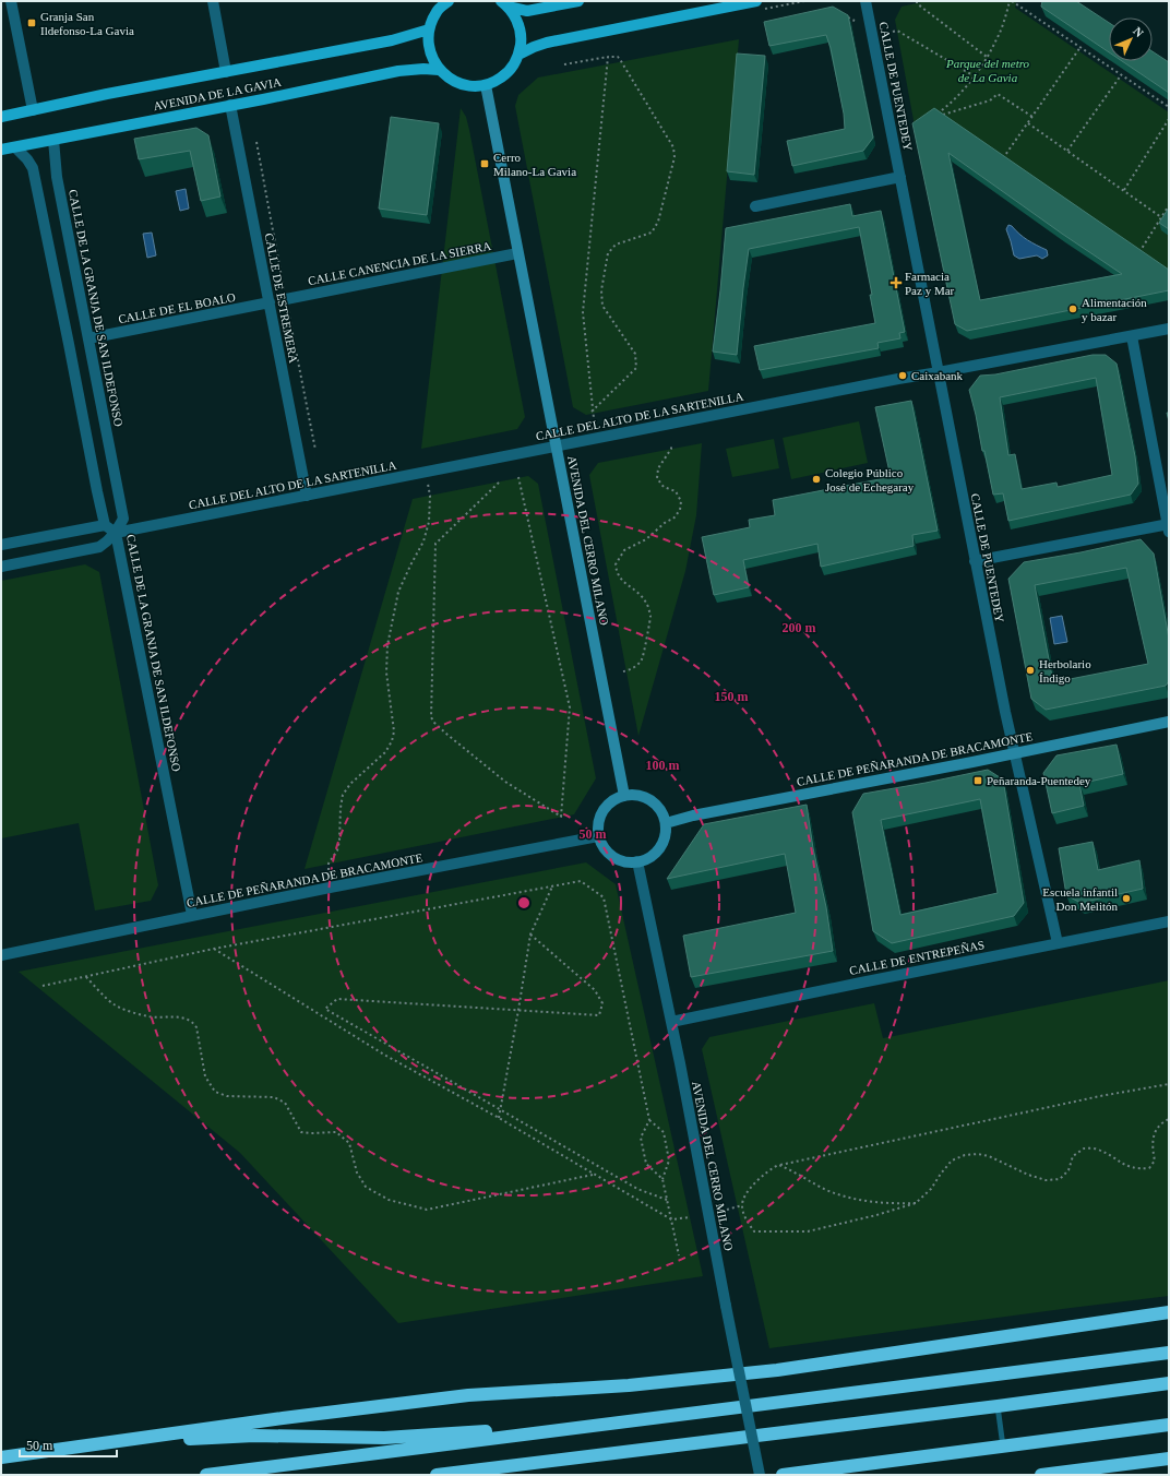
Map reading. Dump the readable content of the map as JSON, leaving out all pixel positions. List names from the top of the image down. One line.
{"streets":{"main road":["AVENIDA DE LA GAVIA","AVENIDA DEL CERRO MILANO","CALLE DE PEÑARANDA DE BRACAMONTE"],"street":["CALLE DE PUENTEDEY","CALLE CANENCIA DE LA SIERRA","CALLE DE ESTREMERA","CALLE DE LA GRANJA DE SAN ILDEFONSO","CALLE DE EL BOALO","CALLE DEL ALTO DE LA SARTENILLA","CALLE DE ENTREPEÑAS"]},"crossings":[["CALLE DE PUENTEDEY","CALLE DEL ALTO DE LA SARTENILLA"],["CALLE DE PUENTEDEY","CALLE DE PEÑARANDA DE BRACAMONTE"],["CALLE DE PUENTEDEY","CALLE DE ENTREPEÑAS"],["AVENIDA DE LA GAVIA","CALLE DE ESTREMERA"],["AVENIDA DE LA GAVIA","CALLE DE LA GRANJA DE SAN ILDEFONSO"],["CALLE CANENCIA DE LA SIERRA","AVENIDA DEL CERRO MILANO"],["CALLE DE ESTREMERA","CALLE DE EL BOALO"],["CALLE DE ESTREMERA","CALLE DEL ALTO DE LA SARTENILLA"],["CALLE DE LA GRANJA DE SAN ILDEFONSO","CALLE DE EL BOALO"],["CALLE DE LA GRANJA DE SAN ILDEFONSO","CALLE DEL ALTO DE LA SARTENILLA"],["CALLE DE LA GRANJA DE SAN ILDEFONSO","CALLE DE PEÑARANDA DE BRACAMONTE"],["CALLE DEL ALTO DE LA SARTENILLA","AVENIDA DEL CERRO MILANO"],["AVENIDA DEL CERRO MILANO","CALLE DE PEÑARANDA DE BRACAMONTE"],["AVENIDA DEL CERRO MILANO","CALLE DE ENTREPEÑAS"]],"parks":["Parque del metro de La Gavia"],"places":{"transit":["Granja San Ildefonso-La Gavia","Cerro Milano-La Gavia","Peñaranda-Puentedey"],"health":["Farmacia Paz y Mar"],"other":["Alimentación y bazar","Caixabank","Colegio Público José de Echegaray","Herbolario Índigo","Escuela infantil Don Melitón"]},"scale_bar":"50 m","north":"top right","rings":["200 m","150 m","100 m","50 m"]}
